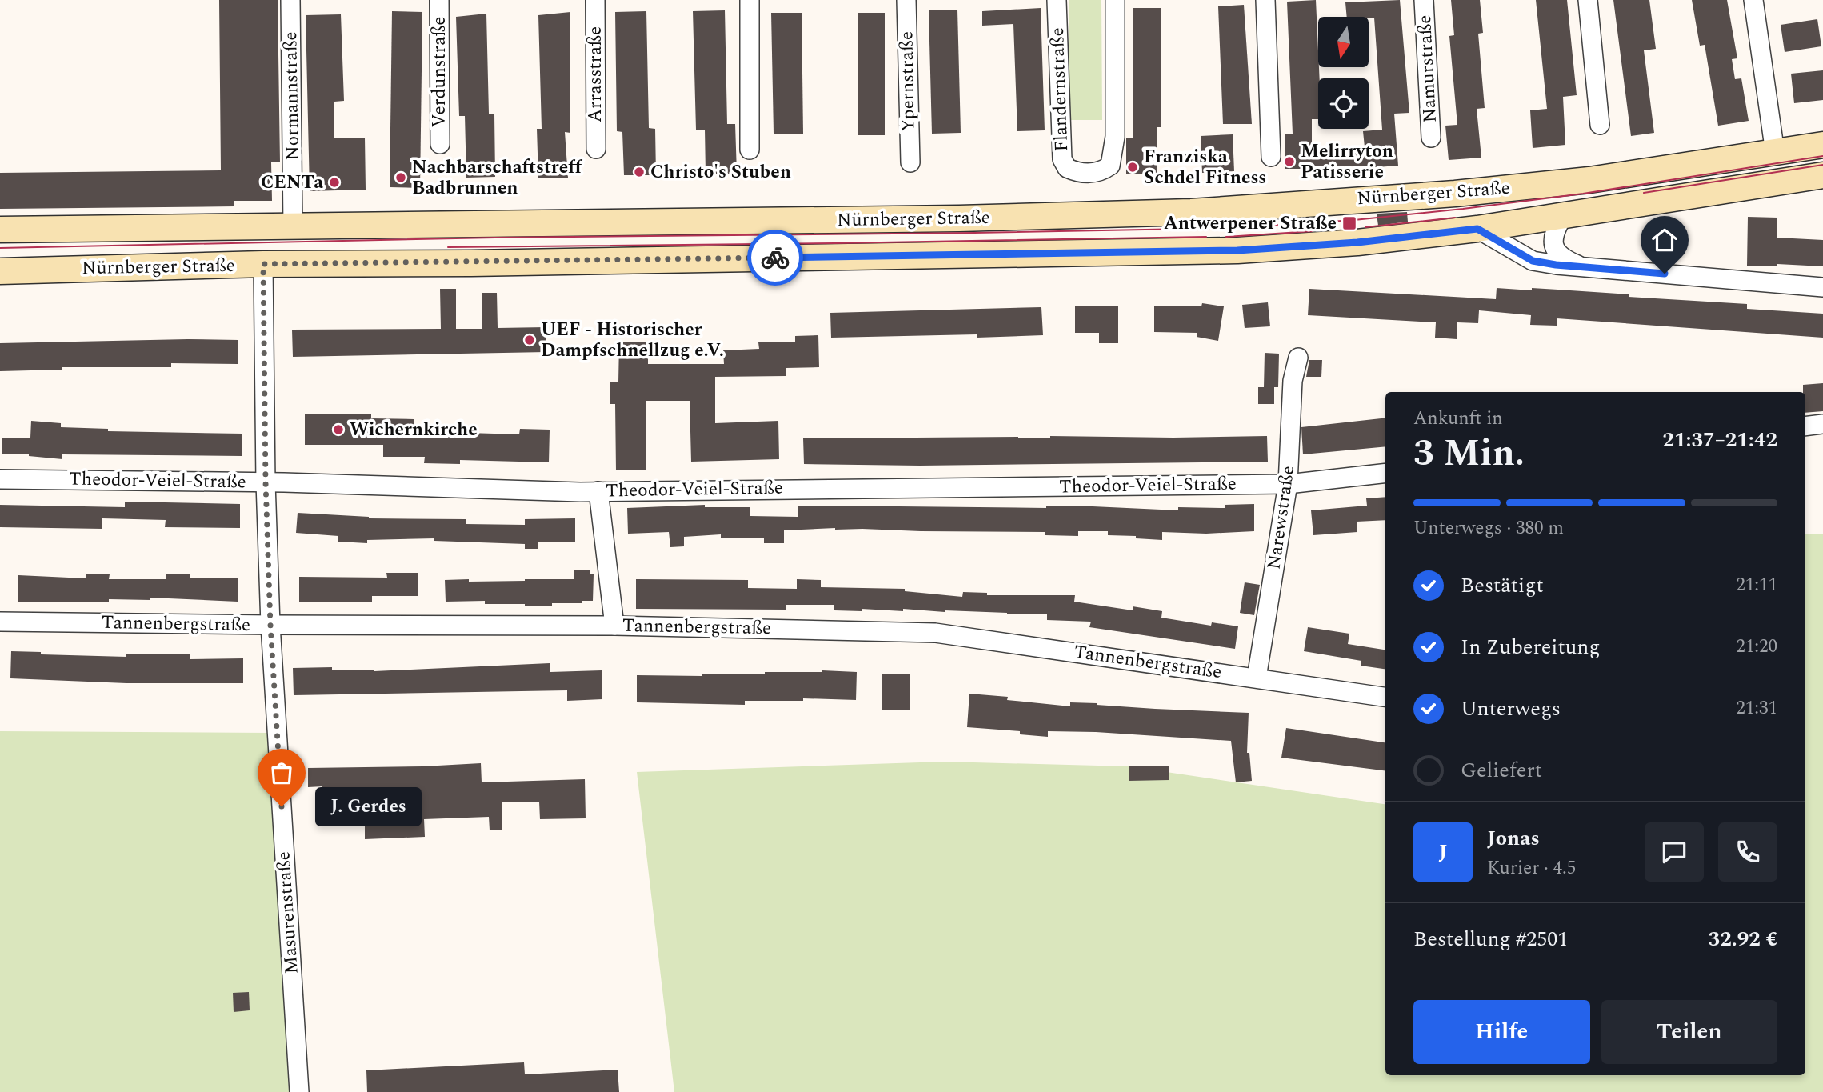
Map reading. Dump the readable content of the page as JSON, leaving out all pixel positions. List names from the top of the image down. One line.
{"streets":{"main road":["Nürnberger Straße"],"street":["Namurstraße","Verdunstraße","Arrasstraße","Ypernstraße","Flandernstraße","Normannstraße","Theodor-Veiel-Straße","Narewstraße","Tannenbergstraße","Masurenstraße"]},"crossings":[["Normannstraße","Nürnberger Straße"],["Nürnberger Straße","Masurenstraße"],["Theodor-Veiel-Straße","Narewstraße"],["Theodor-Veiel-Straße","Masurenstraße"],["Narewstraße","Tannenbergstraße"],["Tannenbergstraße","Masurenstraße"]],"places":{"other":["Melirryton Patisserie","Franziska Schdel Fitness","Christo's Stuben","Nachbarschaftstreff Badbrunnen","CENTa","UEF - Historischer Dampfschnellzug e.V.","Wichernkirche","J. Gerdes"],"transit":["Antwerpener Straße"]},"north":"bottom","page":{"heading":["3 Min.","Ankunft in","21:37–21:42"],"panel":["Jonas","Kurier · 4.5","Bestellung #2501","32.92 €"],"bar":"Unterwegs · 380 m","list":[["Bestätigt","21:11"],["In Zubereitung","21:20"],["Unterwegs","21:31"],"Geliefert"],"bubble":"J. Gerdes","round":"J","buttons":["Hilfe","Teilen"]}}
